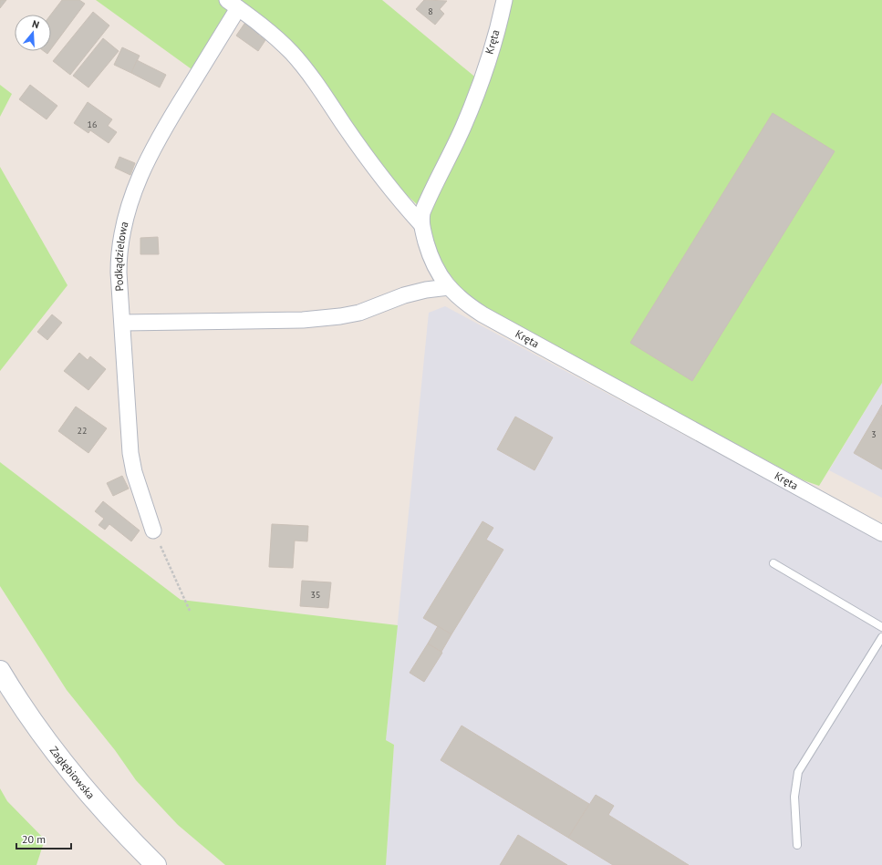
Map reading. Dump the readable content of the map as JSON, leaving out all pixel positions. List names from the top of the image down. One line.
{"streets":{"main road":["Zagłębiowska"],"street":["Kręta","Podkądzielowa"]},"crossings":[["Kręta","Podkądzielowa"]],"house_numbers":["8","16","22","3","35"],"scale_bar":"20 m","north":"top"}
